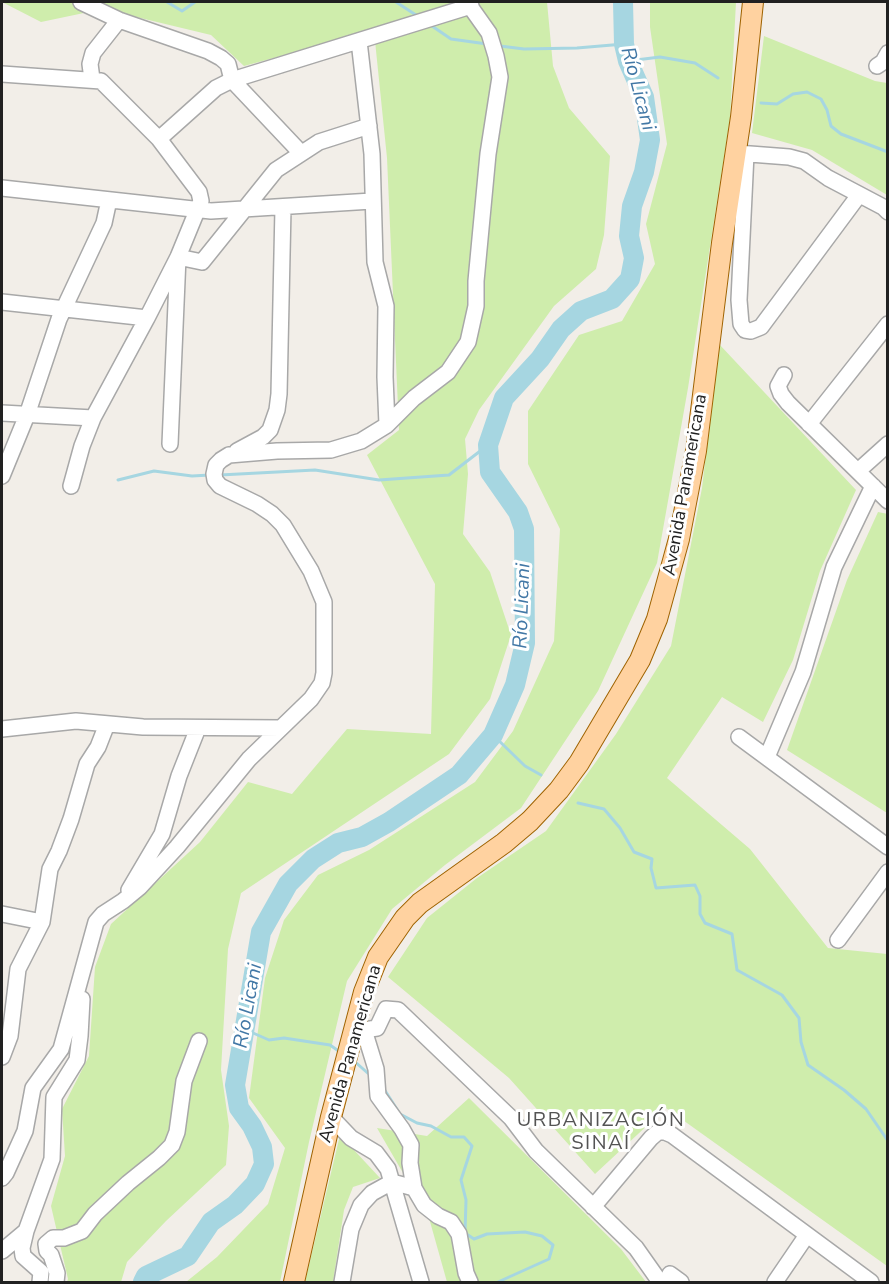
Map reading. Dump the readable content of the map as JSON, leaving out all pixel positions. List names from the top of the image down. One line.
{"streets":{"main road":["Avenida Panamericana"]},"districts":["URBANIZACIÓN SINAÍ"],"water":["Río Licani"]}
